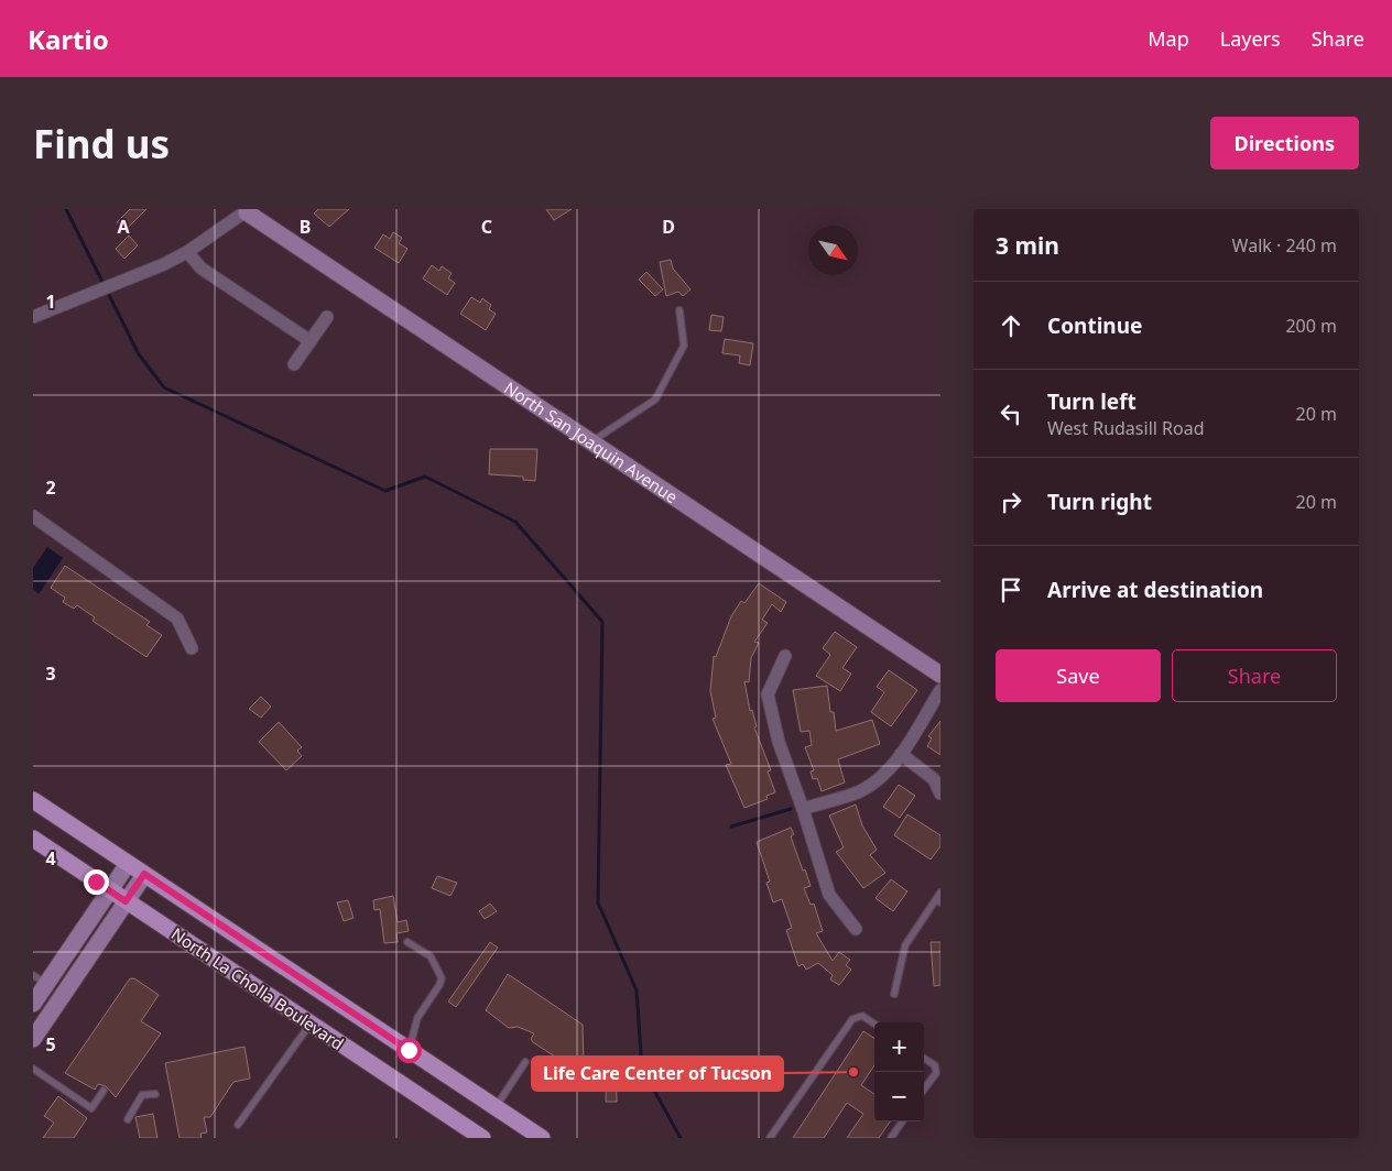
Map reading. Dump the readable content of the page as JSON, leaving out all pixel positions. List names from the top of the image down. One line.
{"streets":{"main road":["North La Cholla Boulevard"],"street":["North San Joaquin Avenue"]},"places":["Life Care Center of Tucson"],"north":"bottom right","page":{"header":"Kartio","nav":["Map","Layers","Share"],"buttons":["Directions",["Save","Share"]],"title":"Find us","heading":["3 min","Walk · 240 m"],"list":[["Continue","200 m"],["Turn left","West Rudasill Road","20 m"],["Turn right","20 m"],"Arrive at destination"],"map_buttons":["+","−"]},"grid":{"columns":["A","B","C","D"],"rows":["1","2","3","4","5"]}}
